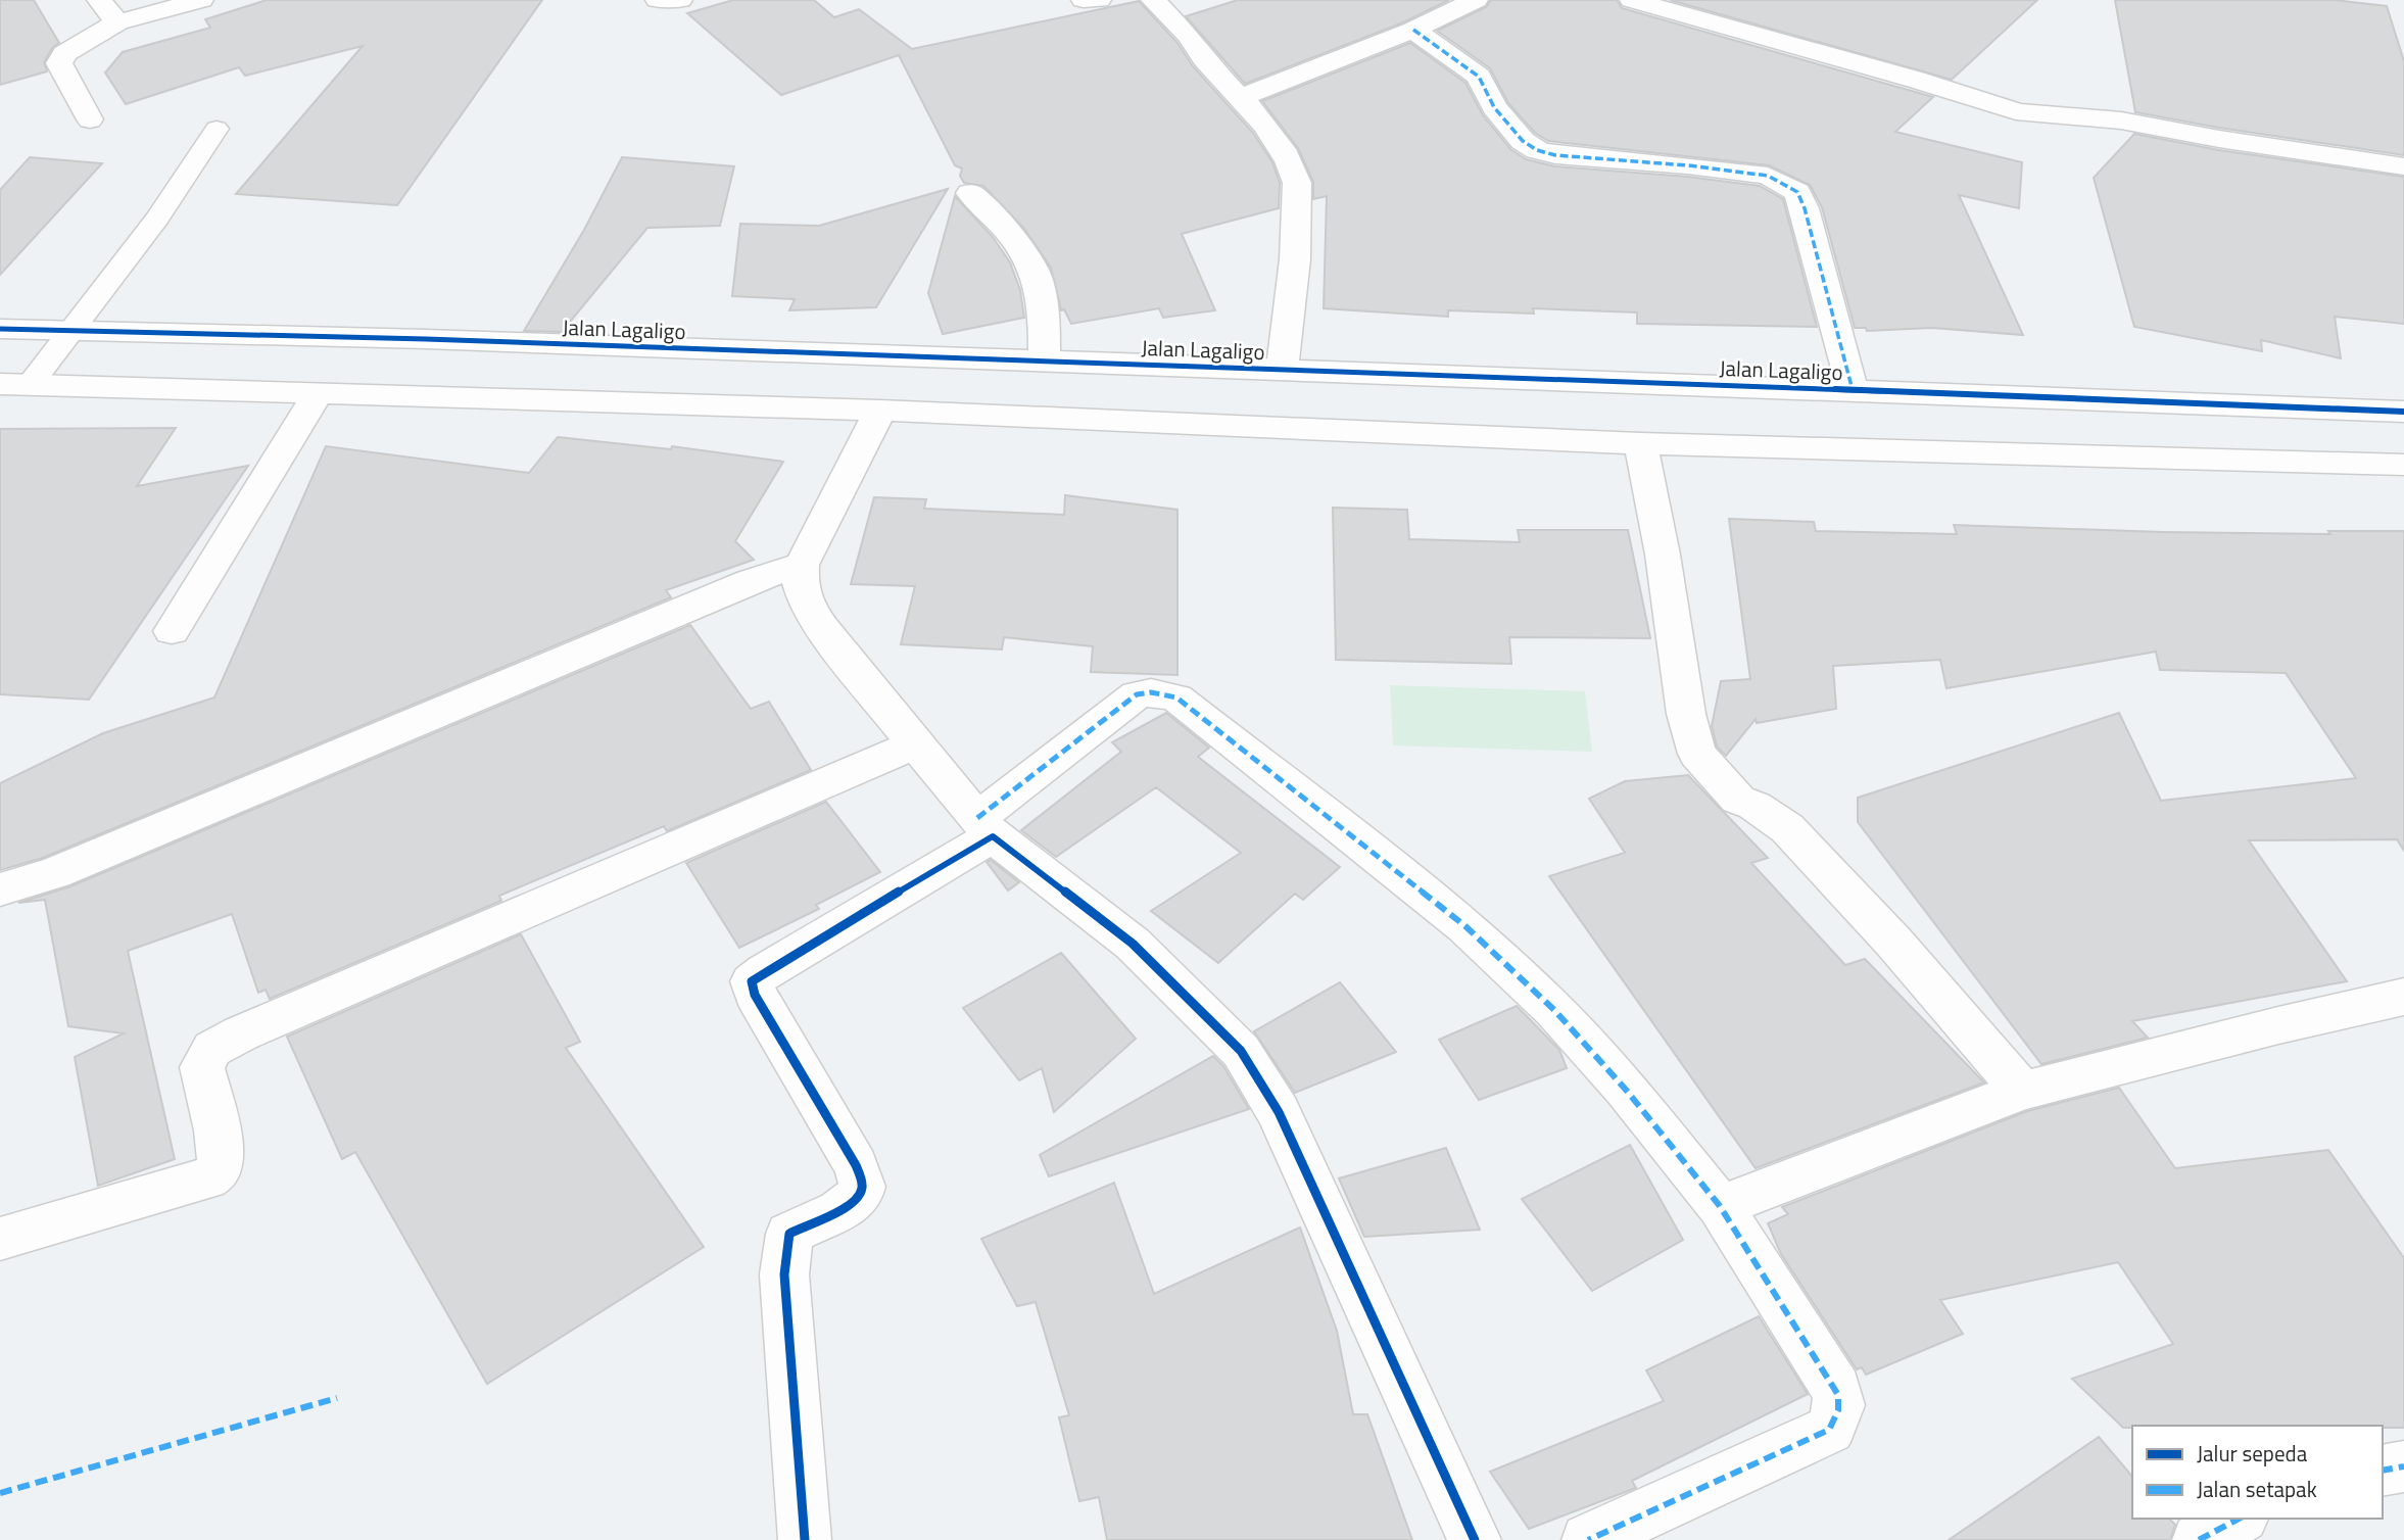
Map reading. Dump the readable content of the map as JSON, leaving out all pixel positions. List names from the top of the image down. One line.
{"streets":{"street":["Jalan Lagaligo"]},"legend":["Jalur sepeda","Jalan setapak"]}
